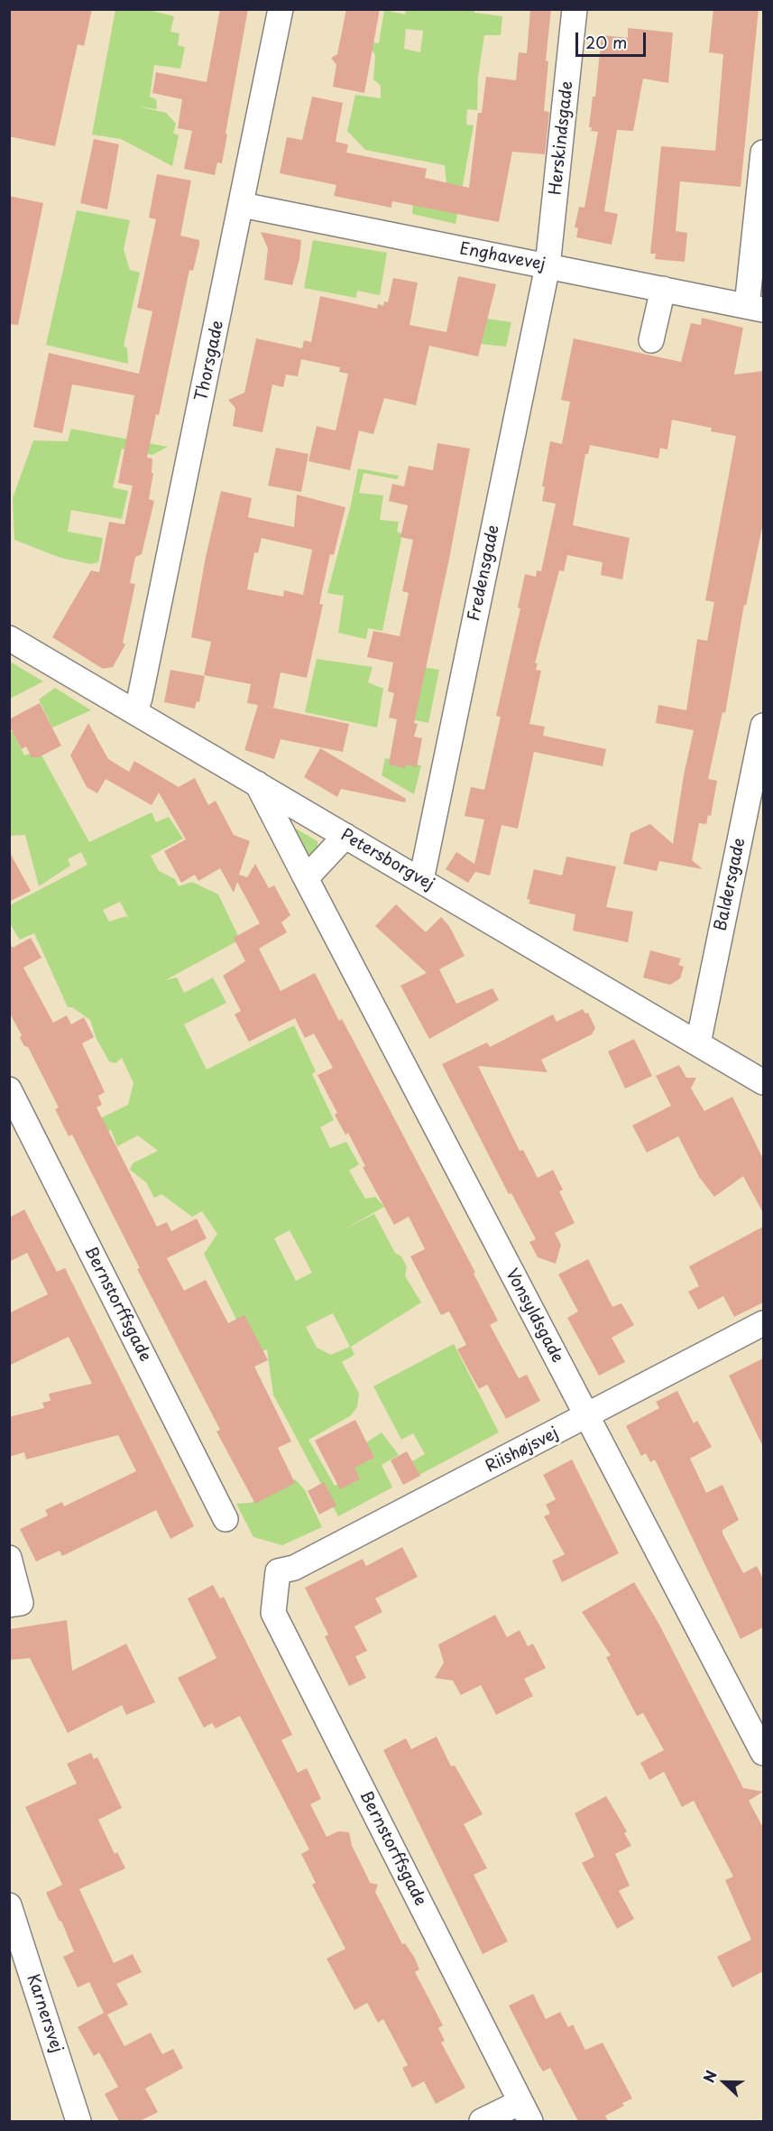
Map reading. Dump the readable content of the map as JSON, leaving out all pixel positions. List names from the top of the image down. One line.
{"streets":{"street":["Herskindsgade","Enghavevej","Thorsgade","Fredensgade","Petersborgvej","Baldersgade","Bernstorffsgade","Vonsyldsgade","Riishøjsvej","Karnersvej"]},"crossings":[["Herskindsgade","Enghavevej"],["Herskindsgade","Fredensgade"],["Enghavevej","Thorsgade"],["Enghavevej","Fredensgade"],["Thorsgade","Petersborgvej"],["Fredensgade","Petersborgvej"],["Petersborgvej","Baldersgade"],["Petersborgvej","Vonsyldsgade"],["Bernstorffsgade","Riishøjsvej"],["Vonsyldsgade","Riishøjsvej"]],"scale_bar":"20 m","north":"left"}
